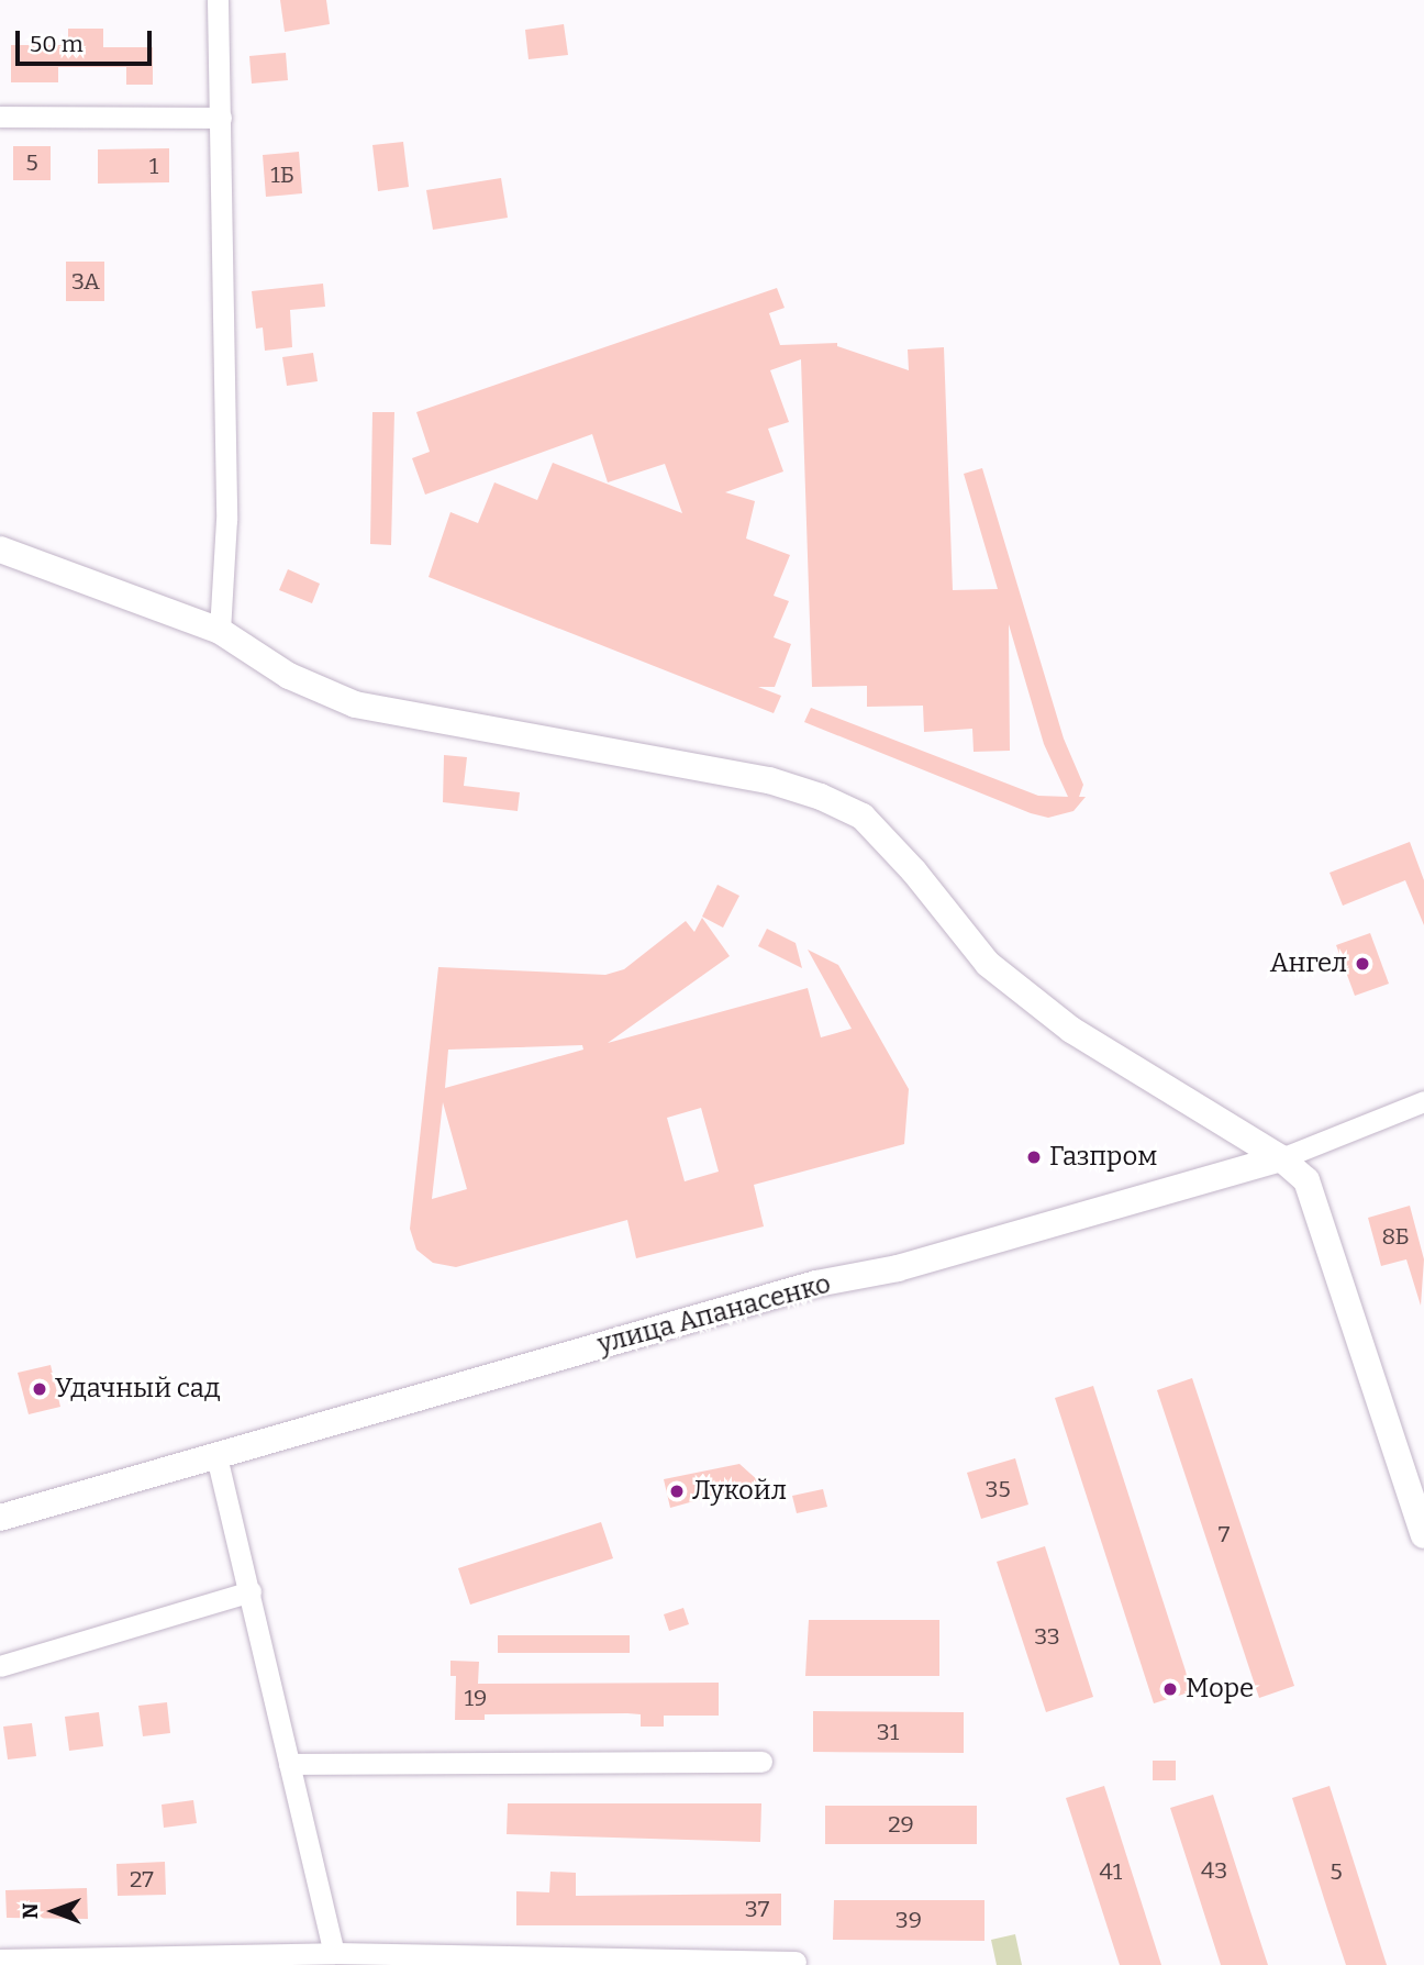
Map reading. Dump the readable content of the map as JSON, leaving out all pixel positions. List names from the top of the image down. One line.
{"streets":{"main road":["улица Апанасенко"]},"places":["Ангел","Газпром","Удачный сад","Лукойл","Море"],"house_numbers":["5","1","1Б","3А","8Б","35","7","33","19","31","29","43","41","5","27","37","39"],"scale_bar":"50 m","north":"left"}
